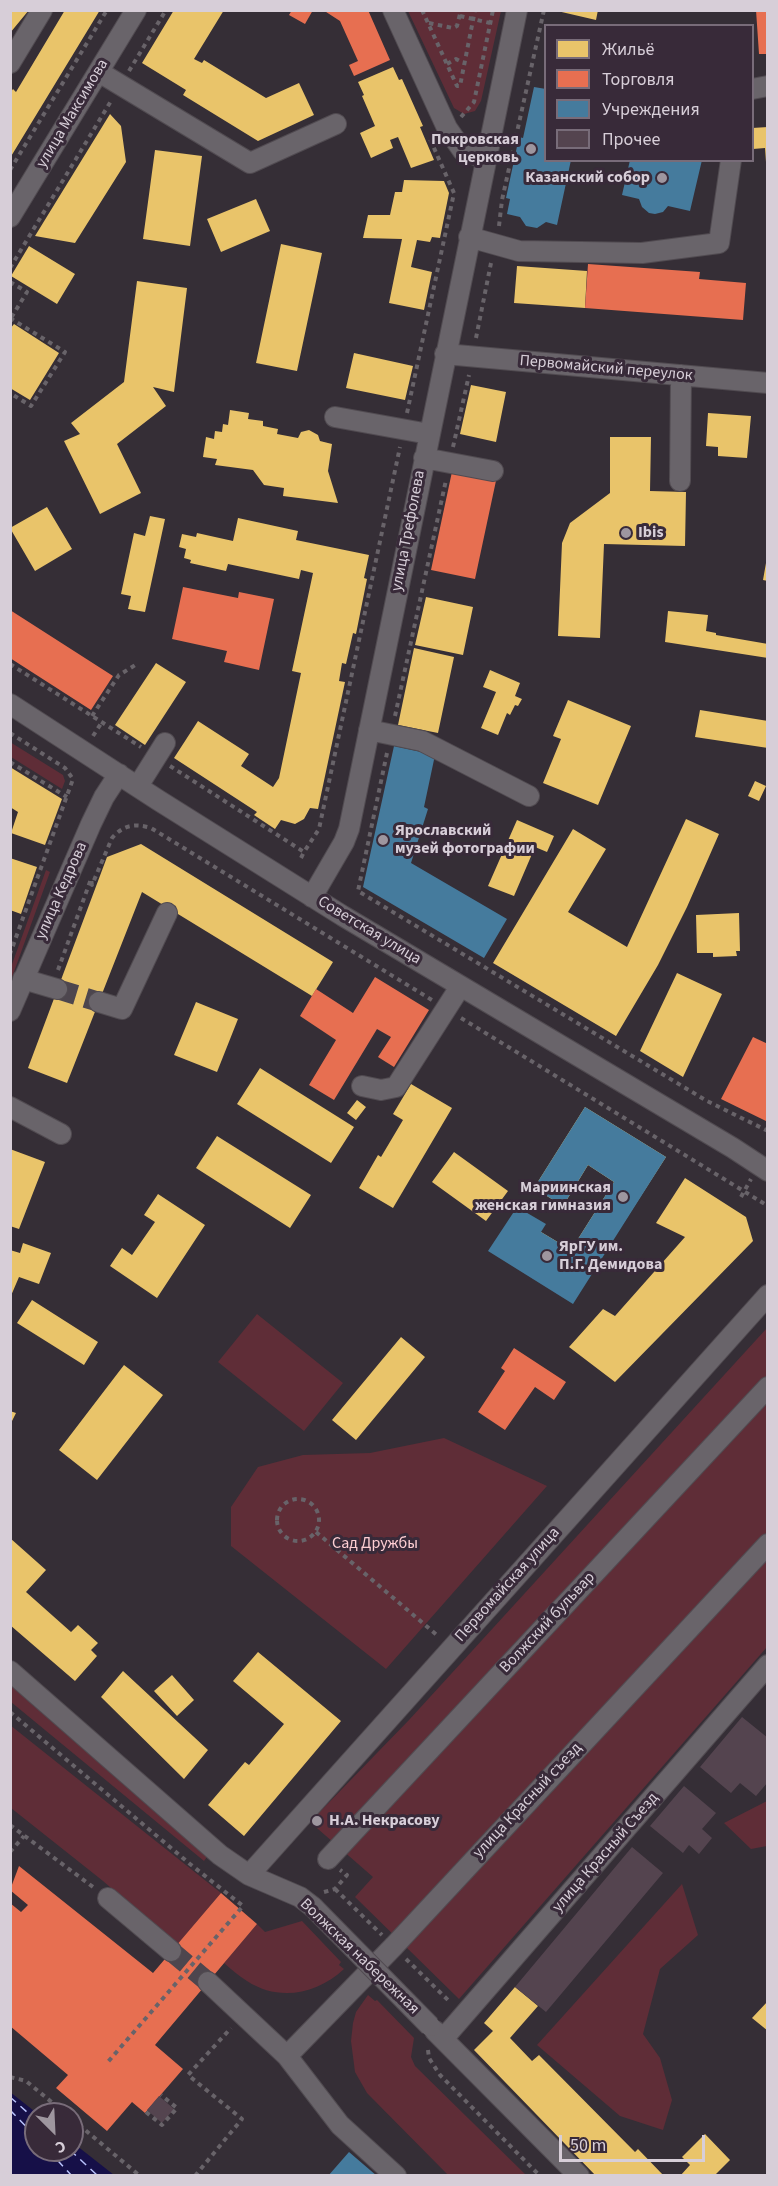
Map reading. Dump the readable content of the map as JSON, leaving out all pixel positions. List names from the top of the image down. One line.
{"streets":{"street":["улица Максимова","Первомайский переулок","улица Трефолева","улица Кедрова","Советская улица","Первомайская улица","Волжский бульвар","улица Красный съезд","улица Красный Съезд","Волжская набережная"]},"crossings":[["Первомайский переулок","улица Трефолева"],["улица Трефолева","Советская улица"],["улица Кедрова","Советская улица"],["Первомайская улица","Волжская набережная"],["улица Красный Съезд","Волжская набережная"]],"parks":["Сад Дружбы"],"places":["Покровская церковь","Казанский собор","Ibis","Ярославский музей фотографии","Мариинская женская гимназия","ЯрГУ им. П.Г. Демидова","Н.А. Некрасову"],"legend":["Жильё","Торговля","Учреждения","Прочее"],"scale_bar":"50 m","north":"bottom right"}
